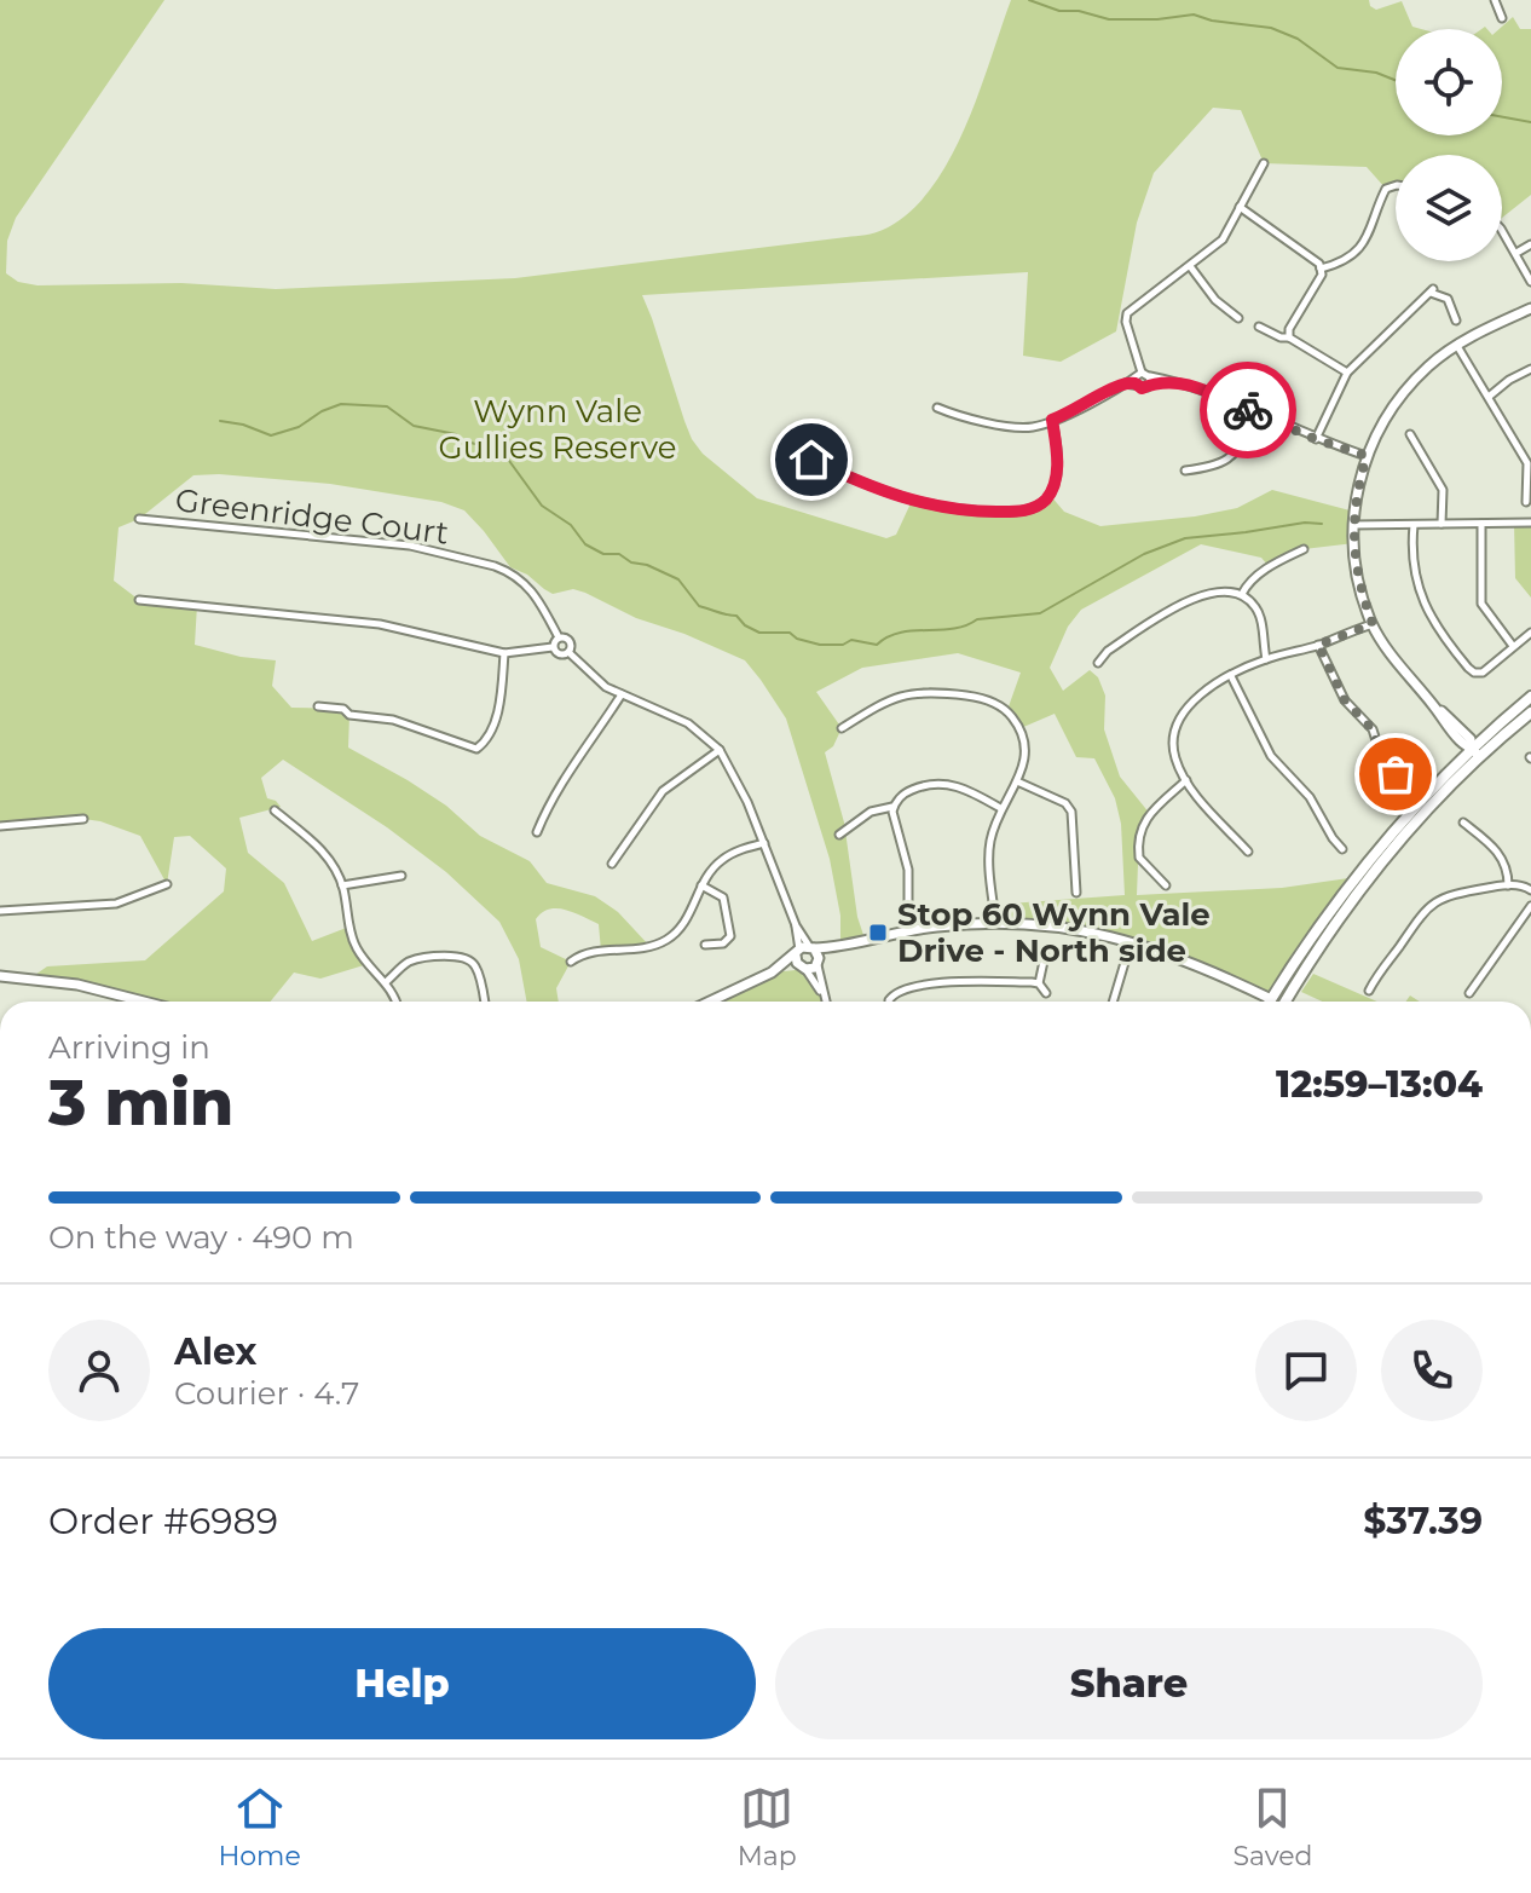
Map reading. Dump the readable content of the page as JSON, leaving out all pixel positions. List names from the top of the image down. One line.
{"streets":{"street":["Greenridge Court"]},"parks":["Wynn Vale Gullies Reserve"],"places":{"transit":["Stop 60 Wynn Vale Drive - North side"]},"page":{"heading":["3 min","Arriving in","12:59–13:04"],"panel":["Alex","Courier · 4.7","Order #6989","$37.39"],"bar":"On the way · 490 m","buttons":["Help","Share"],"tabs":["Home","Map","Saved"]}}
